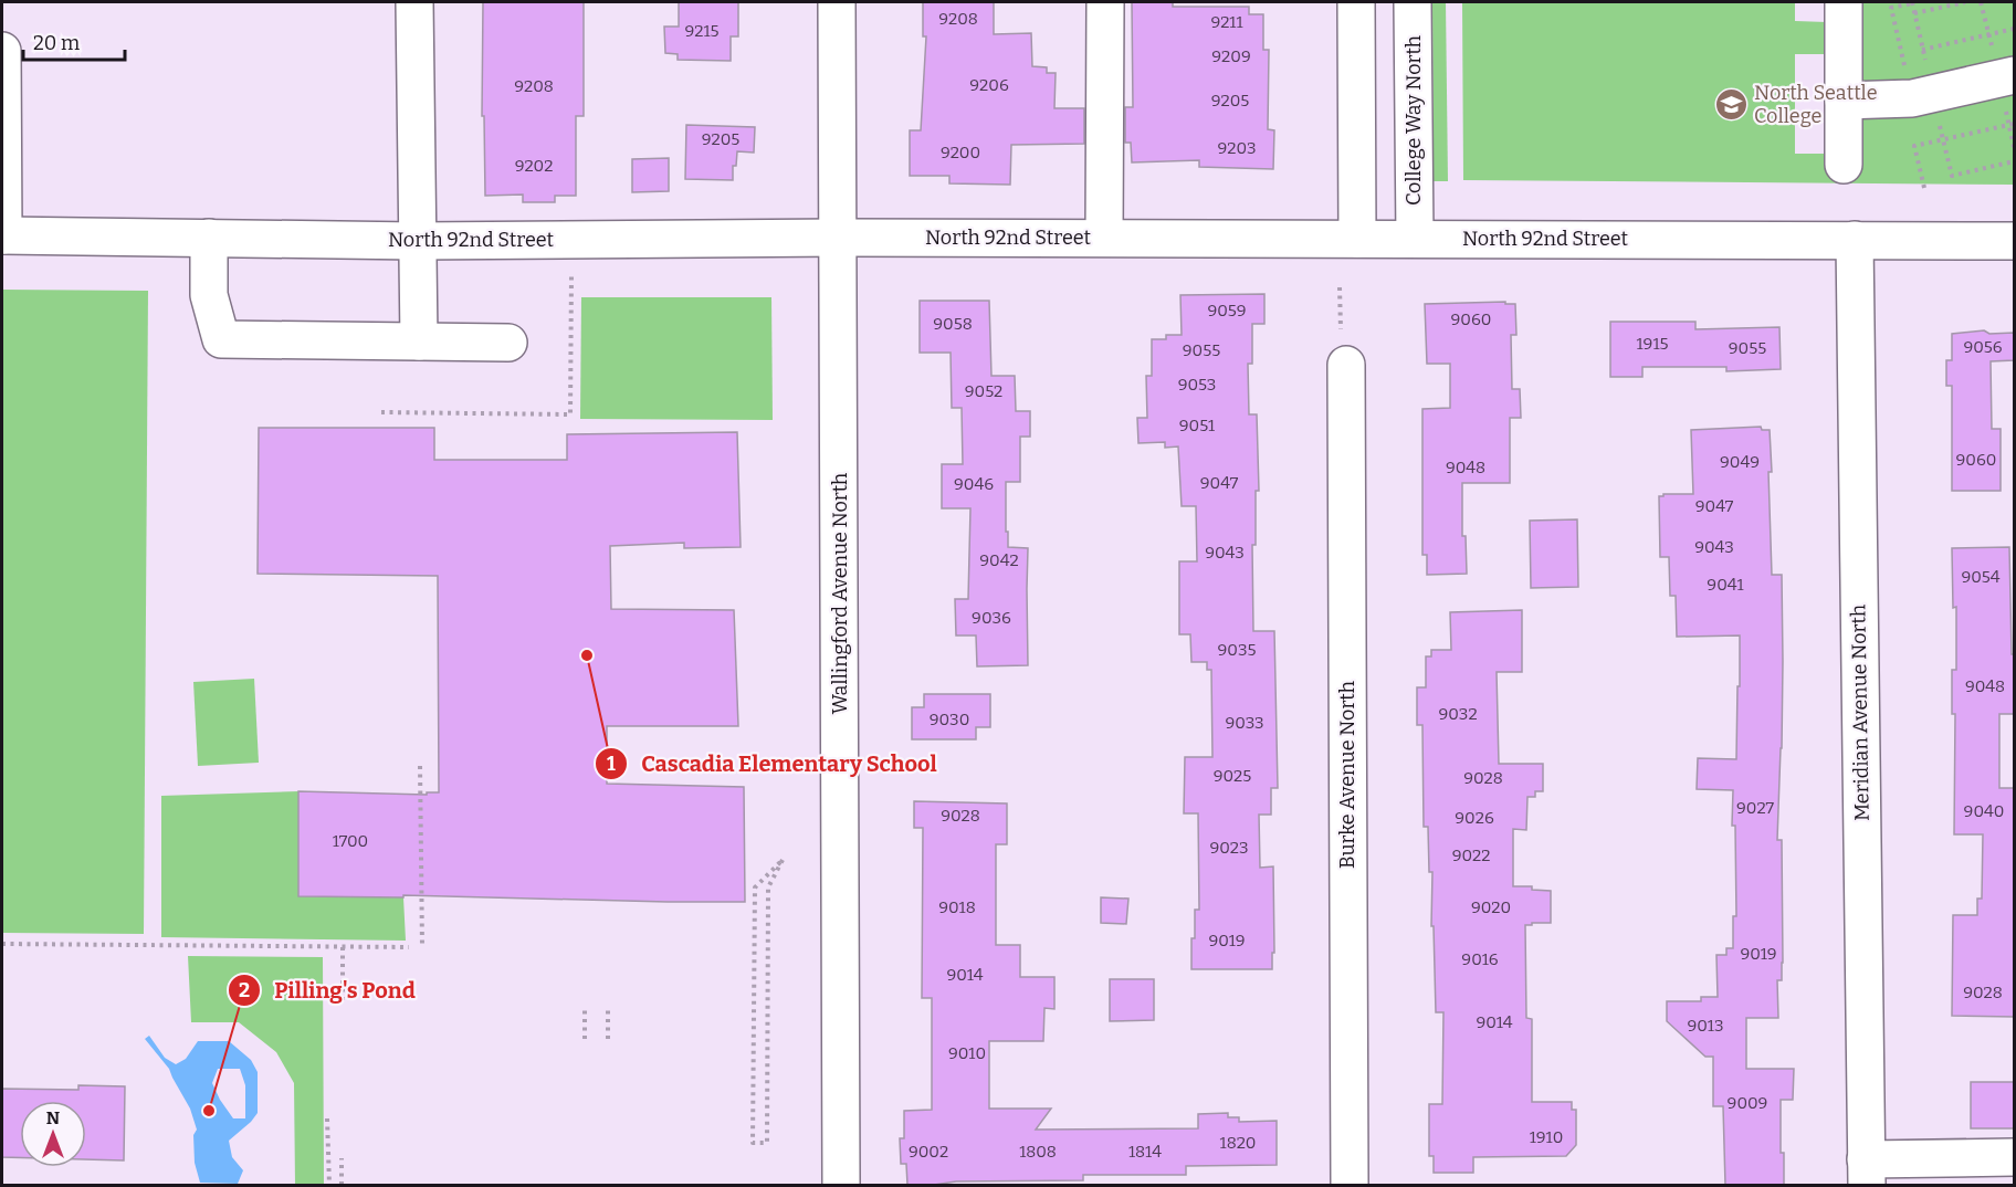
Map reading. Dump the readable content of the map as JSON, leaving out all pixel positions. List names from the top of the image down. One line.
{"streets":{"street":["College Way North","North 92nd Street","Wallingford Avenue North","Meridian Avenue North","Burke Avenue North"]},"crossings":[["College Way North","North 92nd Street"],["North 92nd Street","Wallingford Avenue North"],["North 92nd Street","Meridian Avenue North"]],"places":{"school or university":["North Seattle College"],"other":["Cascadia Elementary School","Pilling's Pond"]},"house_numbers":["9208","9211","9215","9209","9206","9208","9205","9205","9203","9200","9202","9059","9060","9058","1915","9056","9055","9055","9053","9052","9051","9060","9049","9048","9047","9046","9047","9043","9043","9042","9054","9041","9036","9035","9048","9032","9030","9033","9025","9028","9027","9040","9028","9026","1700","9023","9022","9018","9020","9019","9019","9016","9014","9028","9014","9013","9010","9009","1910","1820","9002","1808","1814"],"scale_bar":"20 m","north":"top"}
